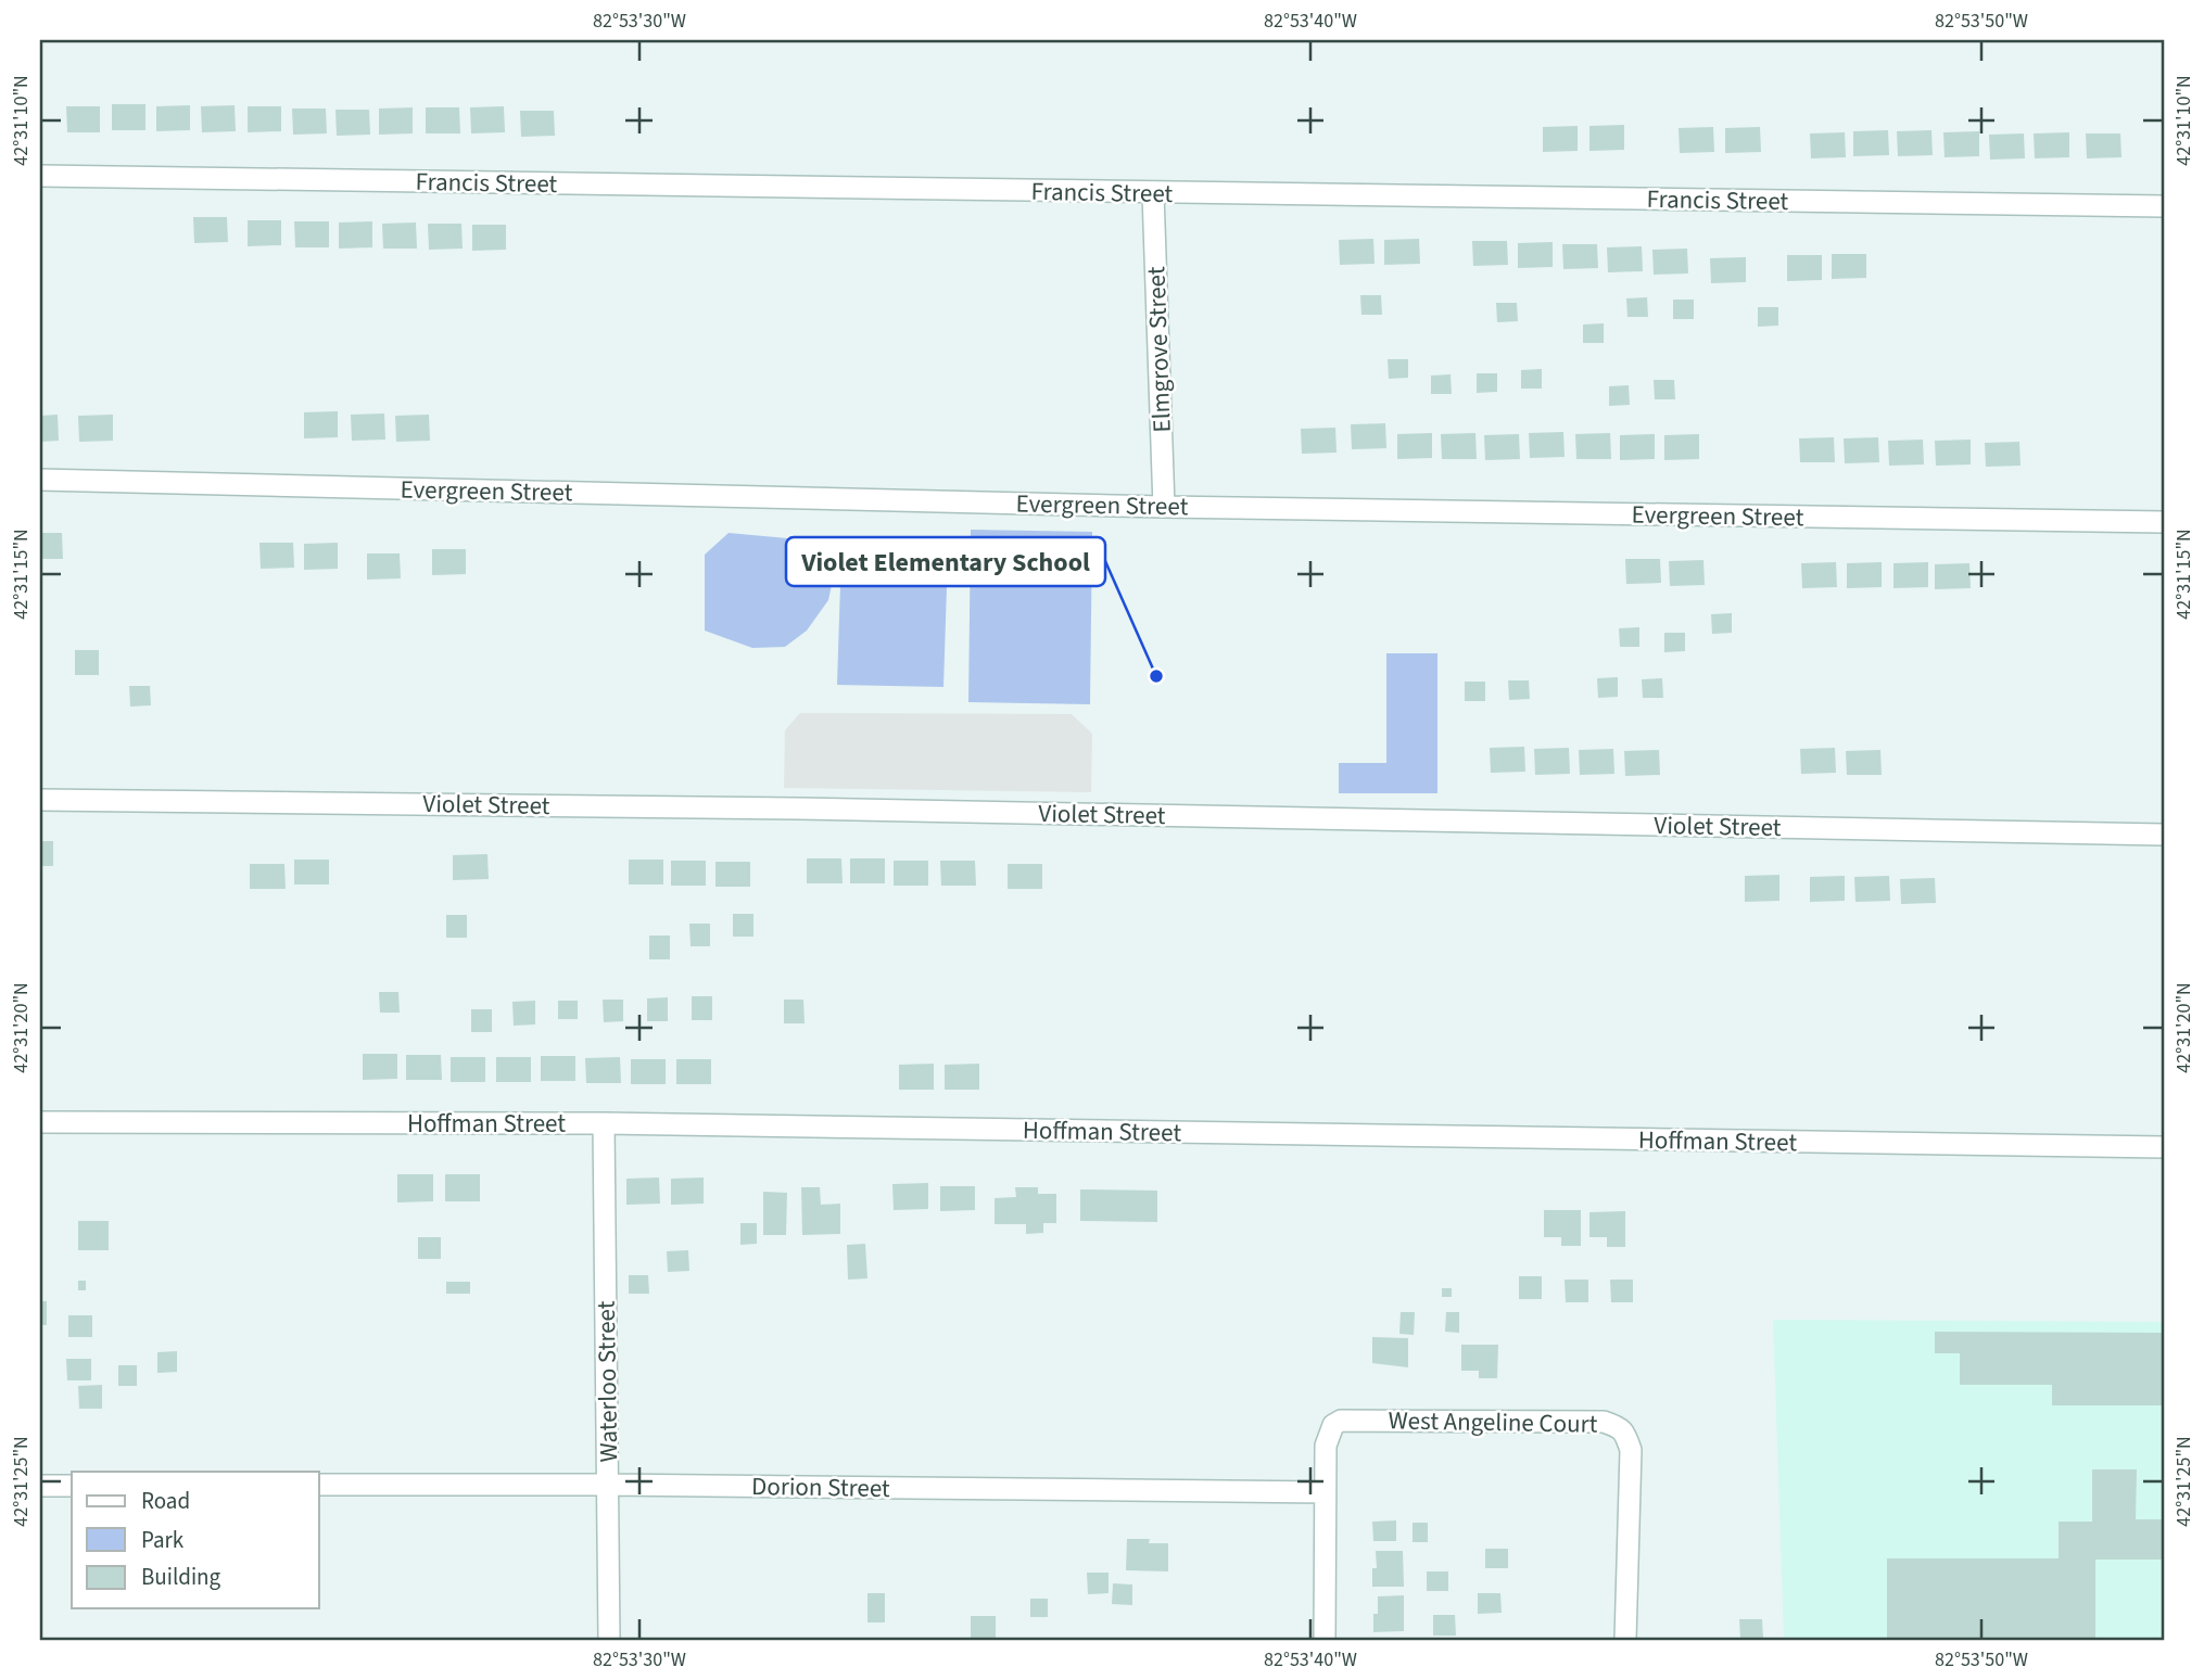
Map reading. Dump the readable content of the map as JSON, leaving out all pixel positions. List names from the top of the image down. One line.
{"streets":{"street":["Francis Street","Elmgrove Street","Evergreen Street","Violet Street","Hoffman Street","Waterloo Street","West Angeline Court","Dorion Street"]},"crossings":[["Francis Street","Elmgrove Street"],["Elmgrove Street","Evergreen Street"],["Hoffman Street","Waterloo Street"],["Waterloo Street","Dorion Street"],["West Angeline Court","Dorion Street"]],"places":["Violet Elementary School"],"legend":["Road","Park","Building"],"coordinates":["82°53'30\"W","82°53'40\"W","82°53'50\"W","42°31'10\"N","42°31'15\"N","42°31'20\"N","42°31'25\"N"]}
